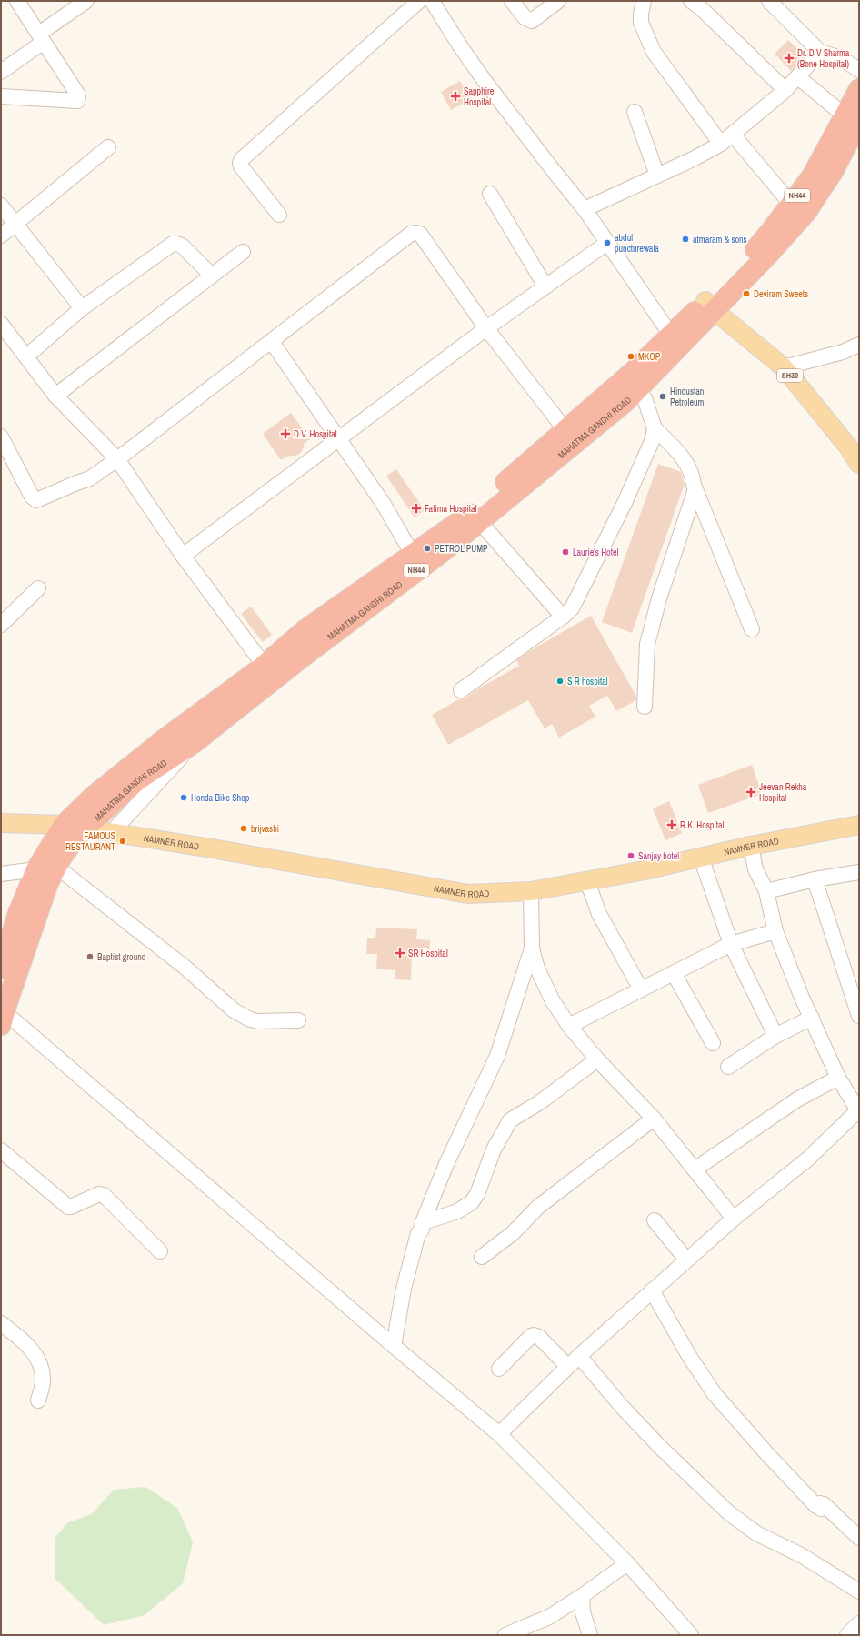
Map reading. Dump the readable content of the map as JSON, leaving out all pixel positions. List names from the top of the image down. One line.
{"streets":{"highway":["NH44","MAHATMA GANDHI ROAD"],"main road":["SH39","NAMNER ROAD"]},"crossings":[["SH39","MAHATMA GANDHI ROAD"],["MAHATMA GANDHI ROAD","NAMNER ROAD"]],"places":{"health":["Dr. D V Sharma (Bone Hospital)","Sapphire Hospital","D.V. Hospital","Fatima Hospital","Jeevan Rekha Hospital","R.K. Hospital","SR Hospital"],"other":["atmaram & sons","abdul puncturewala","Deviram Sweets","MKOP","Hindustan Petroleum","PETROL PUMP","Laurie's Hotel","S R hospital","Honda Bike Shop","brijvashi","FAMOUS RESTAURANT","Sanjay hotel","Baptist ground"]}}
